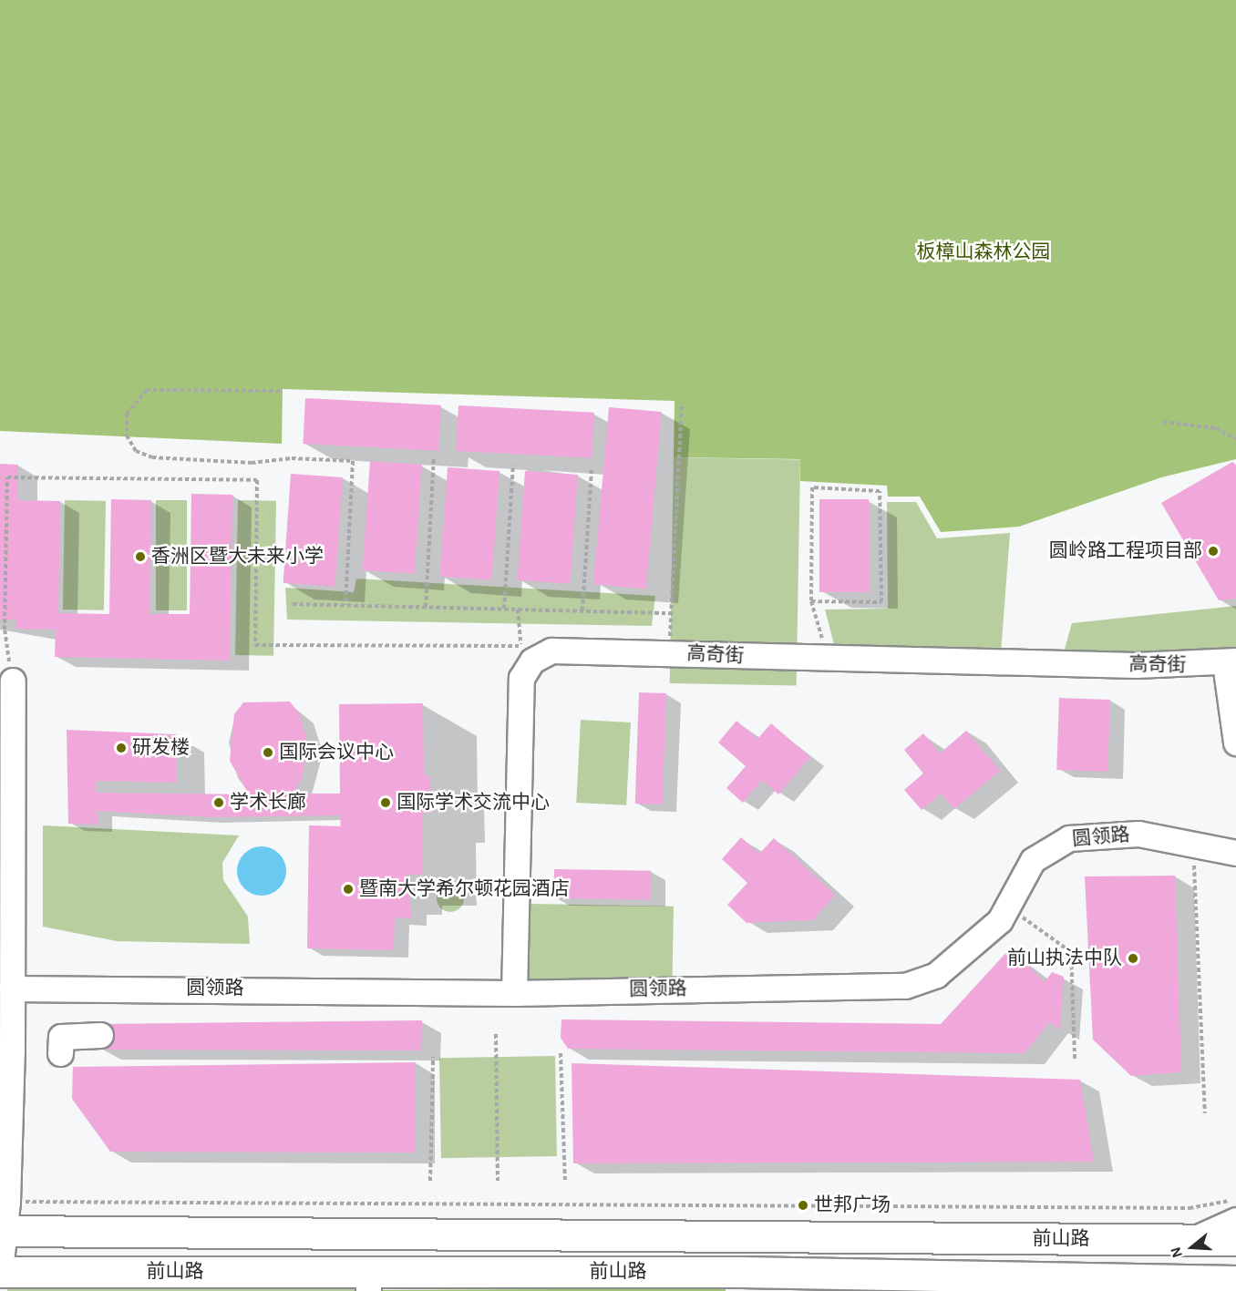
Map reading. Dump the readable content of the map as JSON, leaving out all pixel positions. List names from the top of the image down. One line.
{"streets":{"main road":["前山路"],"lane":["高奇街","圆领路"]},"parks":["板樟山森林公园"],"places":["圆岭路工程项目部","香洲区暨大未来小学","研发楼","国际会议中心","学术长廊","国际学术交流中心","暨南大学希尔顿花园酒店","前山执法中队","世邦广场"],"north":"left"}
